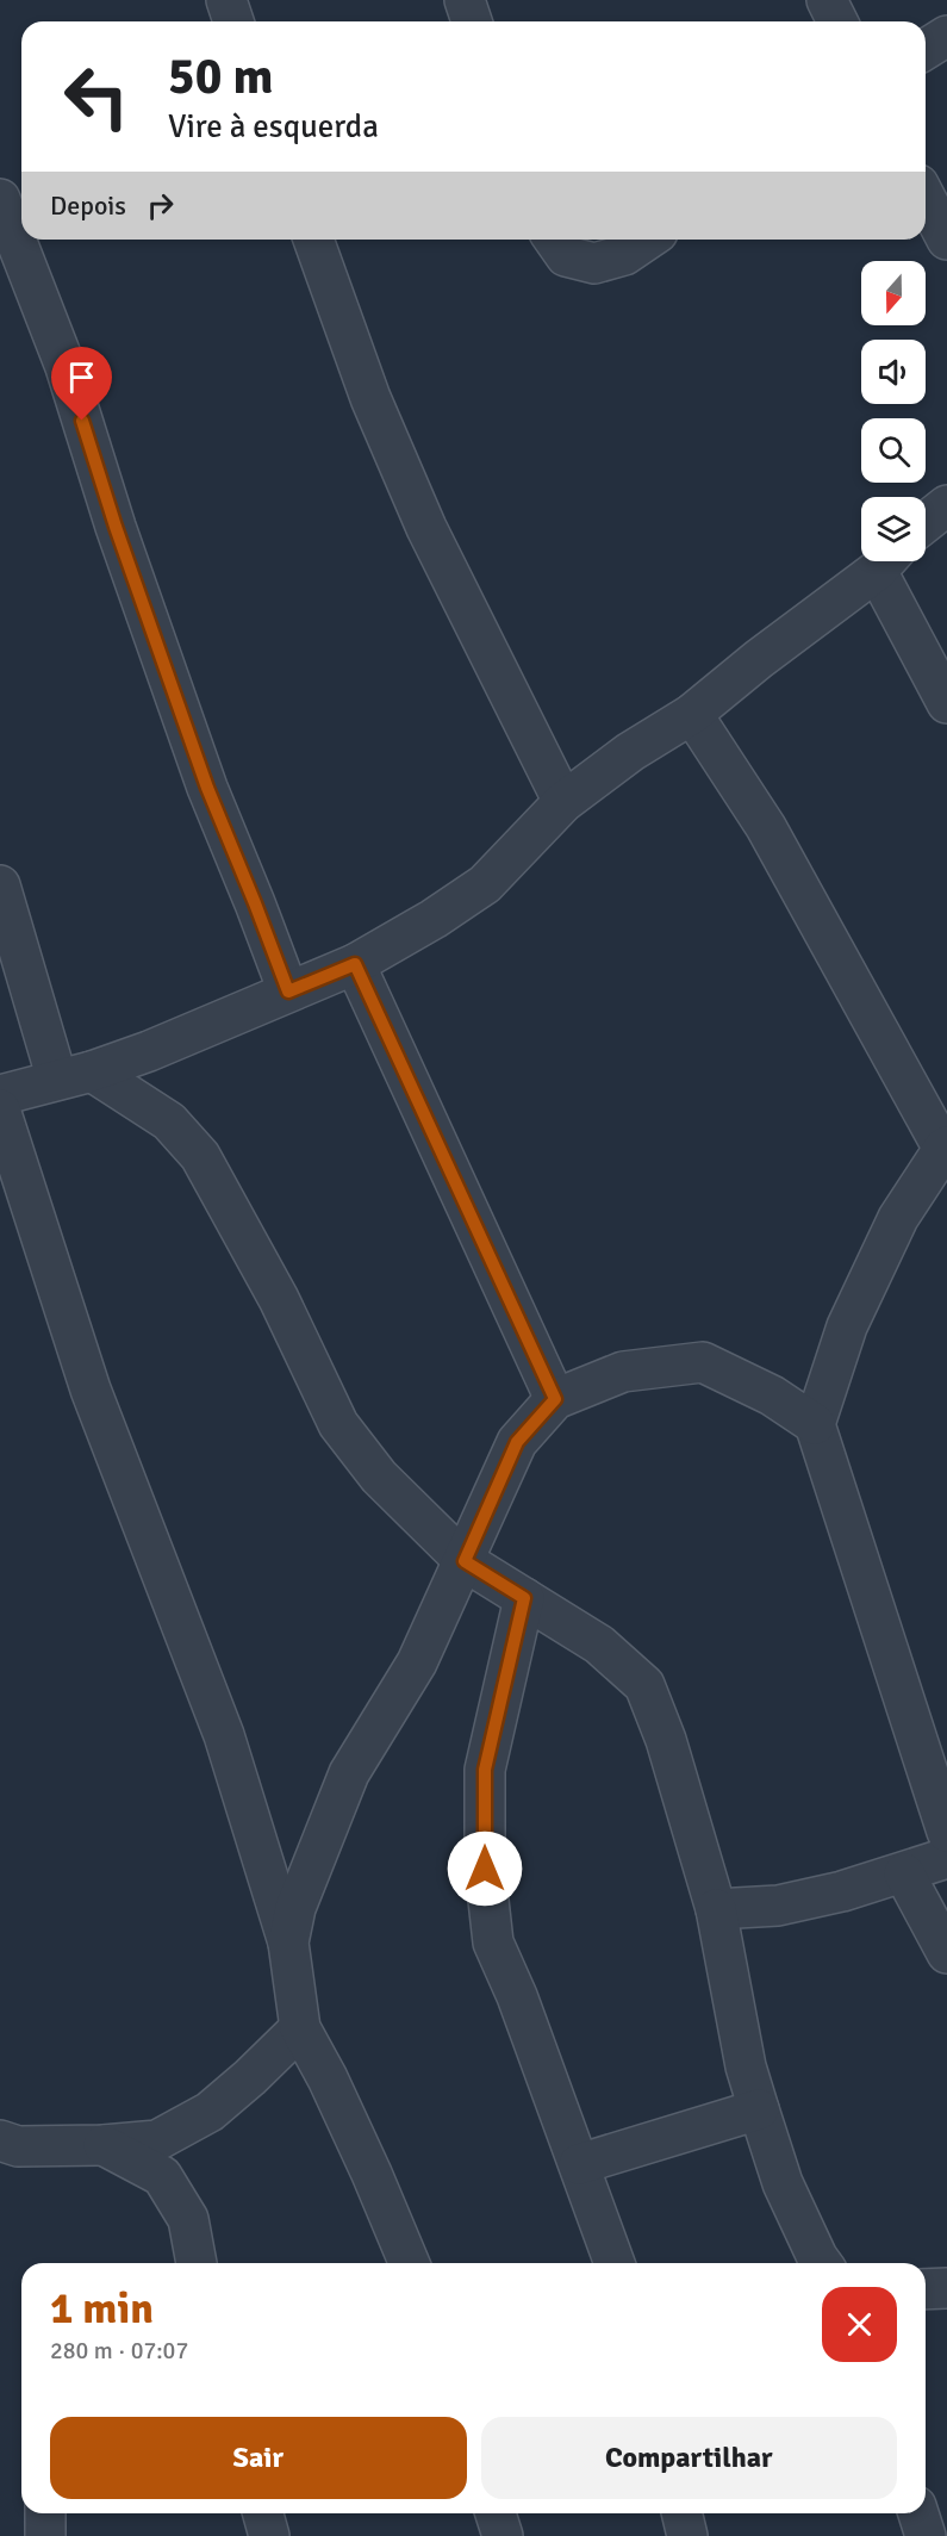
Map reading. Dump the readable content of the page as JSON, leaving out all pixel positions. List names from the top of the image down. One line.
{"north":"bottom","page":{"turn":["50 m","Vire à esquerda"],"then":"Depois","heading":["1 min","280 m · 07:07"],"buttons":["Sair","Compartilhar"]}}
